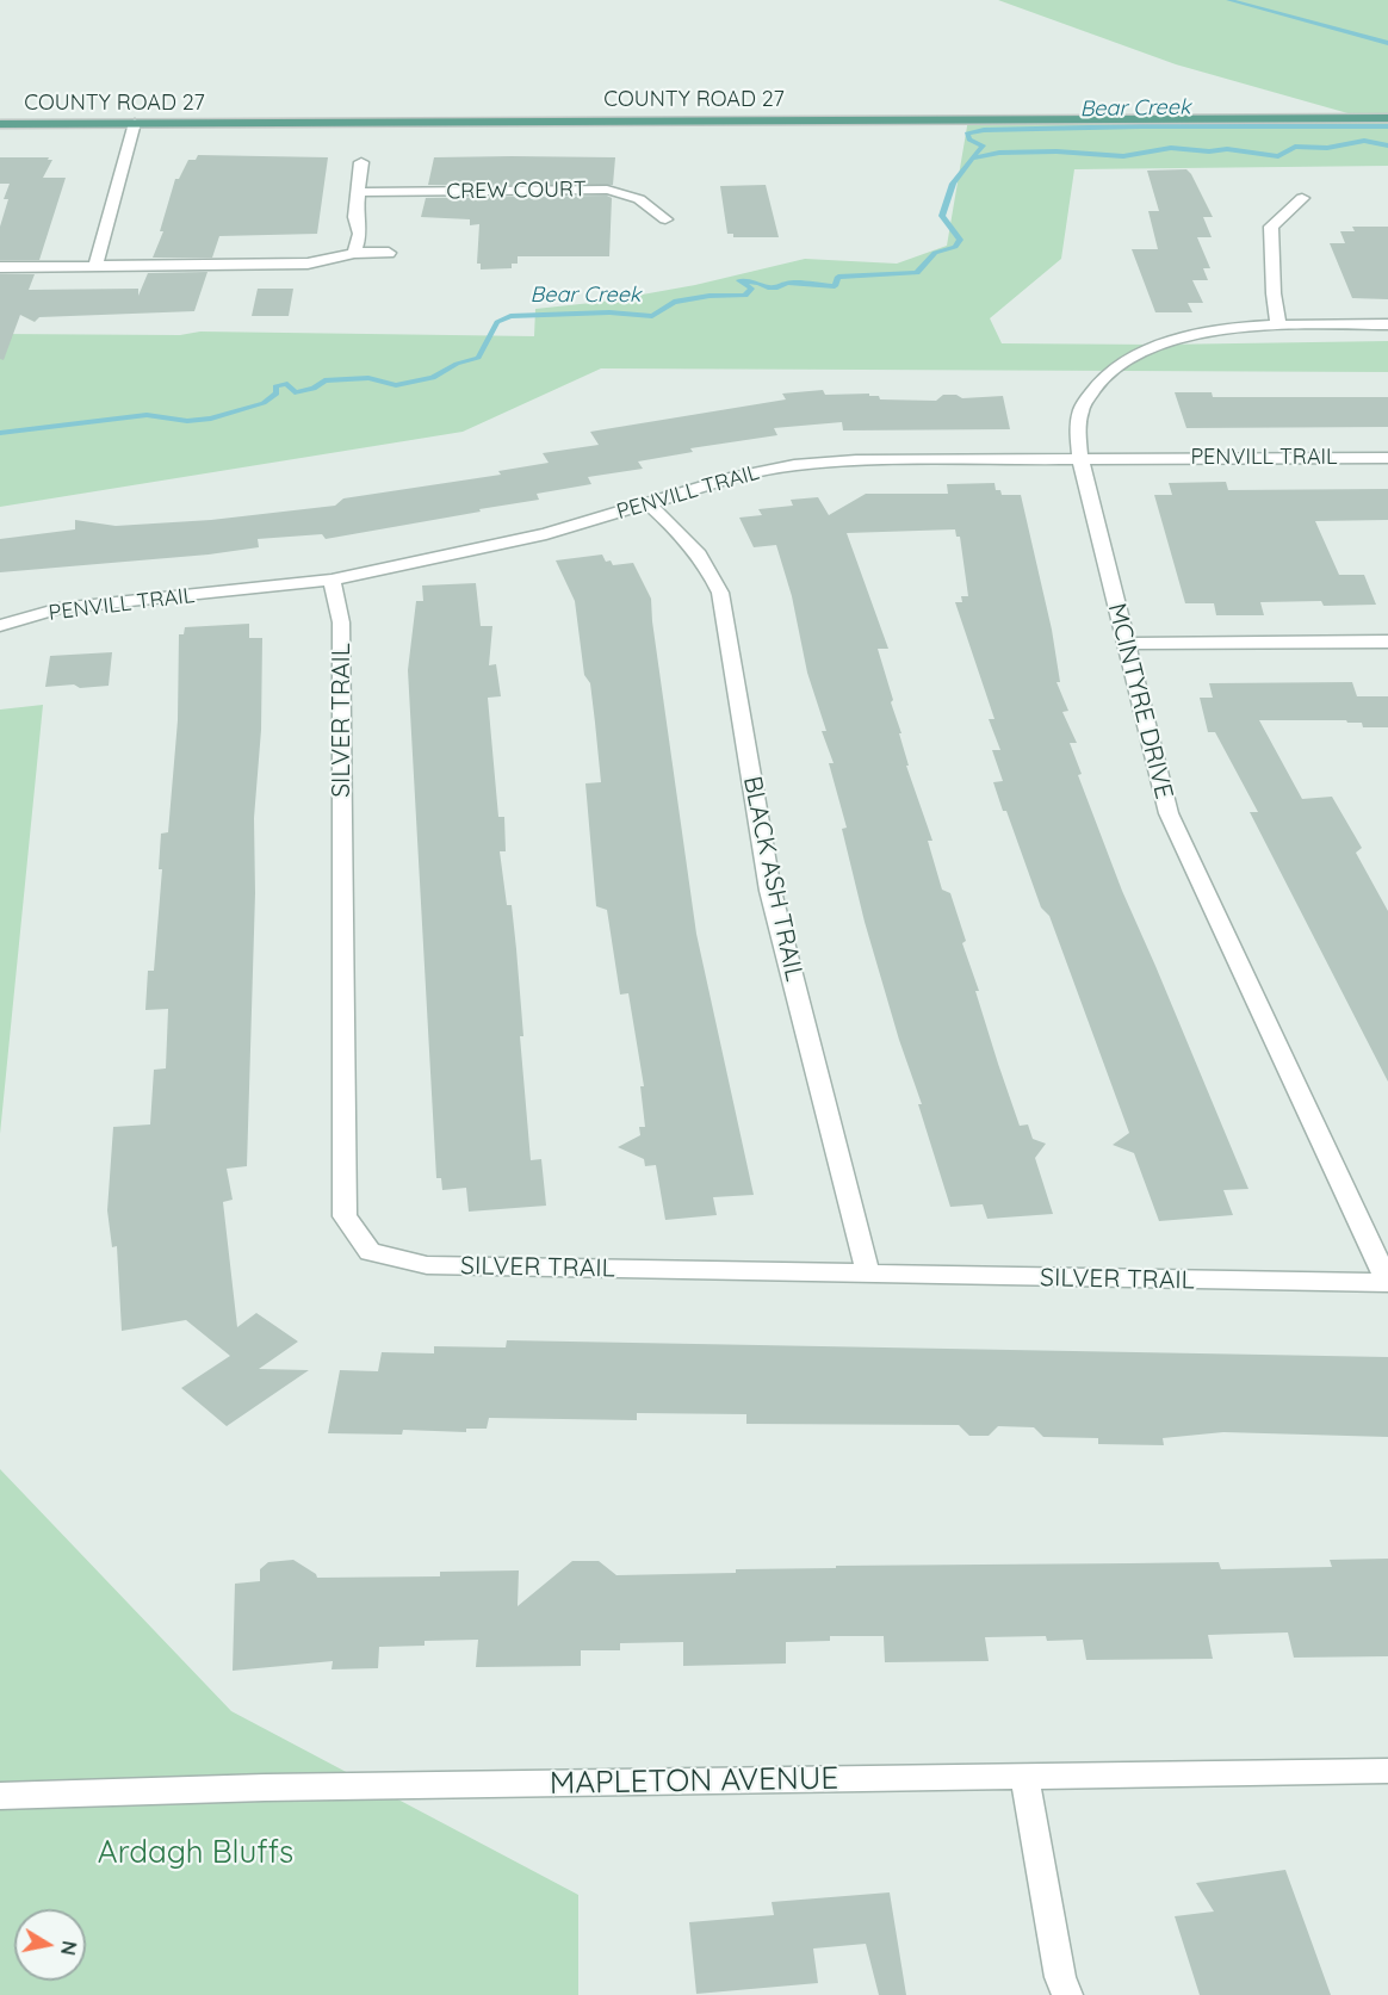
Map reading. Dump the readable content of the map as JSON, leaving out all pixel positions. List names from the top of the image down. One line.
{"streets":{"main road":["COUNTY ROAD 27"],"street":["CREW COURT","PENVILL TRAIL","MCINTYRE DRIVE","SILVER TRAIL","BLACK ASH TRAIL","MAPLETON AVENUE"]},"crossings":[["PENVILL TRAIL","MCINTYRE DRIVE"],["PENVILL TRAIL","SILVER TRAIL"],["PENVILL TRAIL","BLACK ASH TRAIL"],["MCINTYRE DRIVE","SILVER TRAIL"],["SILVER TRAIL","BLACK ASH TRAIL"]],"water":["Bear Creek"],"parks":["Ardagh Bluffs"],"north":"right"}
